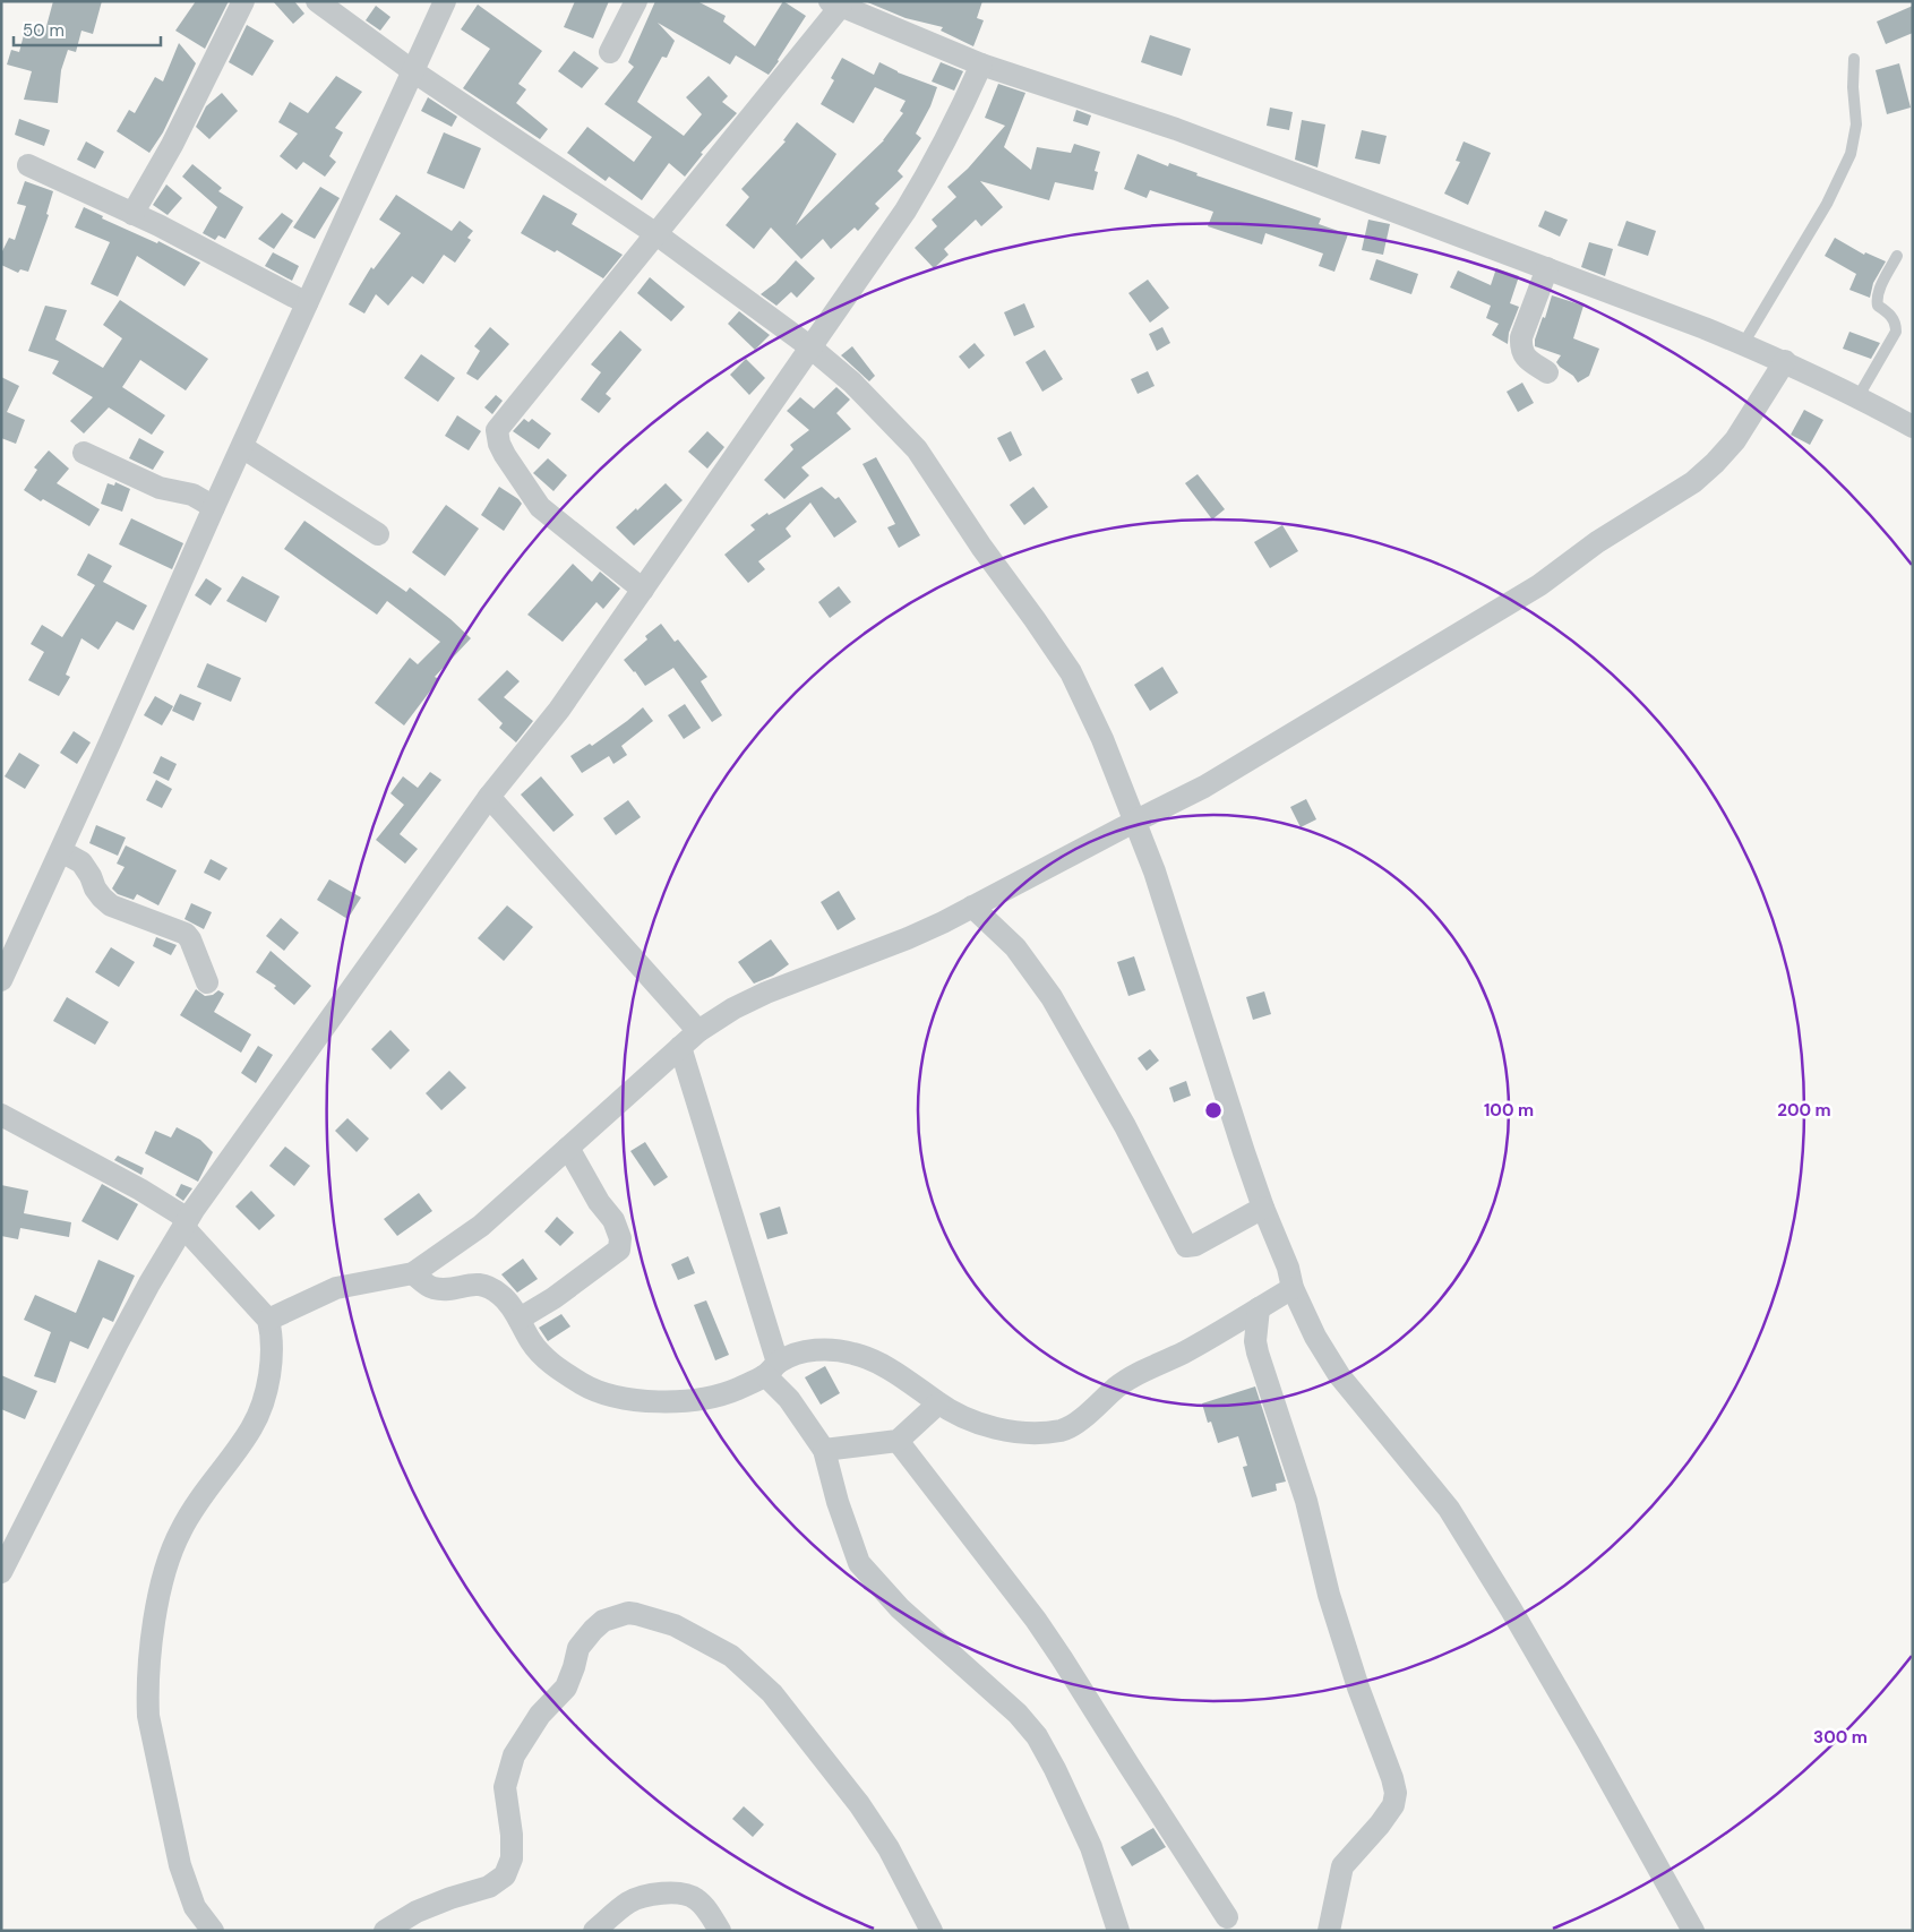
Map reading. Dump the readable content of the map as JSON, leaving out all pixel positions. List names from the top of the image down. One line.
{"scale_bar":"50 m","rings":["100 m","200 m","300 m"]}
